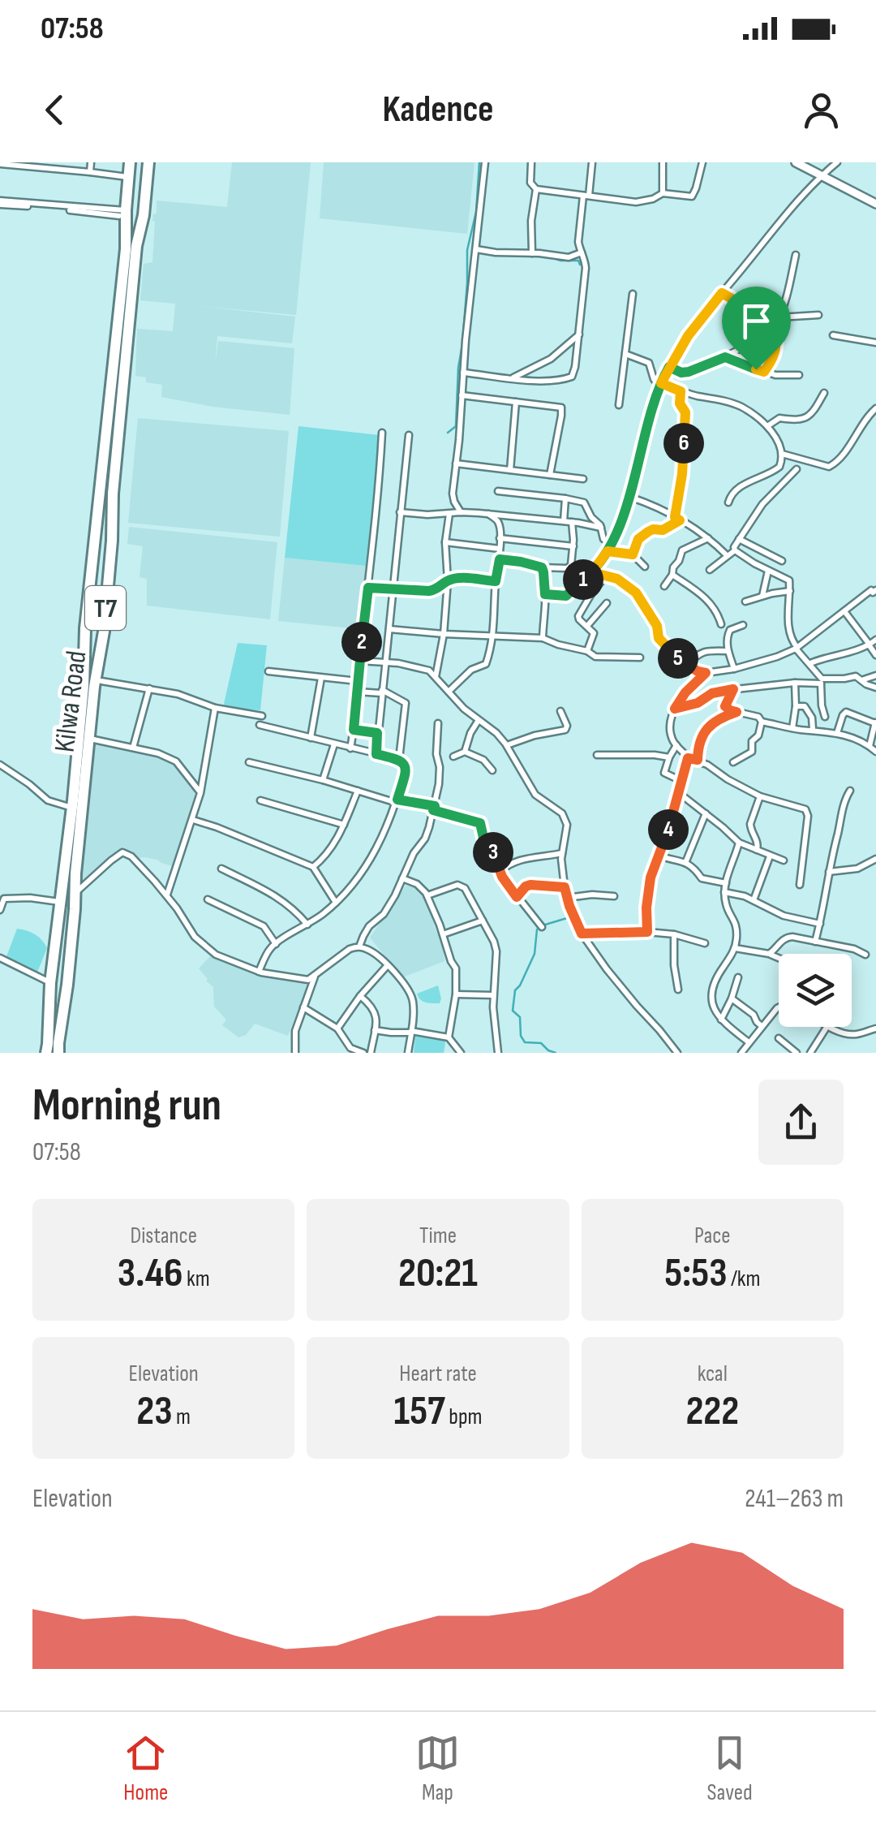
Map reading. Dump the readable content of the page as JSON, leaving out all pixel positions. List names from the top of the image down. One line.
{"streets":{"highway":["T7","Kilwa Road"]},"page":{"status":"07:58","header":"Kadence","pins":["6","1","2","5","4","3"],"heading":["Morning run","07:58"],"stats":[["Distance","3.46 km"],["Time","20:21"],["Pace","5:53 /km"],["Elevation","23 m"],["Heart rate","157 bpm"],["kcal","222"]],"chart":["Elevation","241–263 m"],"tabs":["Home","Map","Saved"]}}
